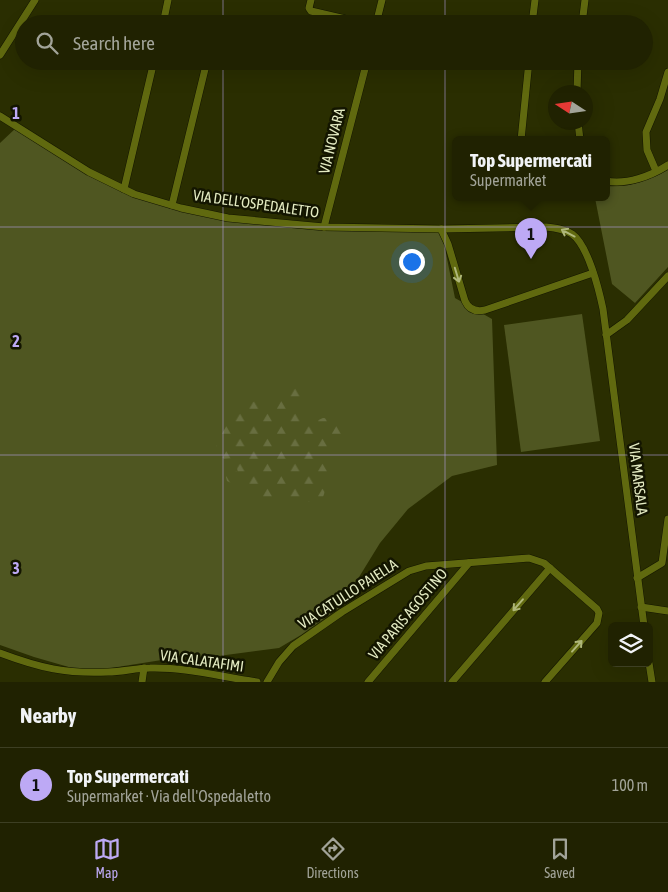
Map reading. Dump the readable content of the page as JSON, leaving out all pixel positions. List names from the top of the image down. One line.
{"streets":{"street":["VIA NOVARA","VIA DELL'OSPEDALETTO","VIA MARSALA","VIA CATULLO PAIELLA","VIA PARIS AGOSTINO","VIA CALATAFIMI"]},"crossings":[["VIA NOVARA","VIA DELL'OSPEDALETTO"],["VIA DELL'OSPEDALETTO","VIA MARSALA"],["VIA CATULLO PAIELLA","VIA PARIS AGOSTINO"]],"north":"left","page":{"search":"Search here","popup":["Top Supermercati","Supermarket"],"pins":"1","heading":"Nearby","list":[{"mark":"1","name":"Top Supermercati","note":"Supermarket · Via dell'Ospedaletto","value":"100 m"}],"nav":["Map","Directions","Saved"]},"grid":{"rows":["1","2","3"]}}
